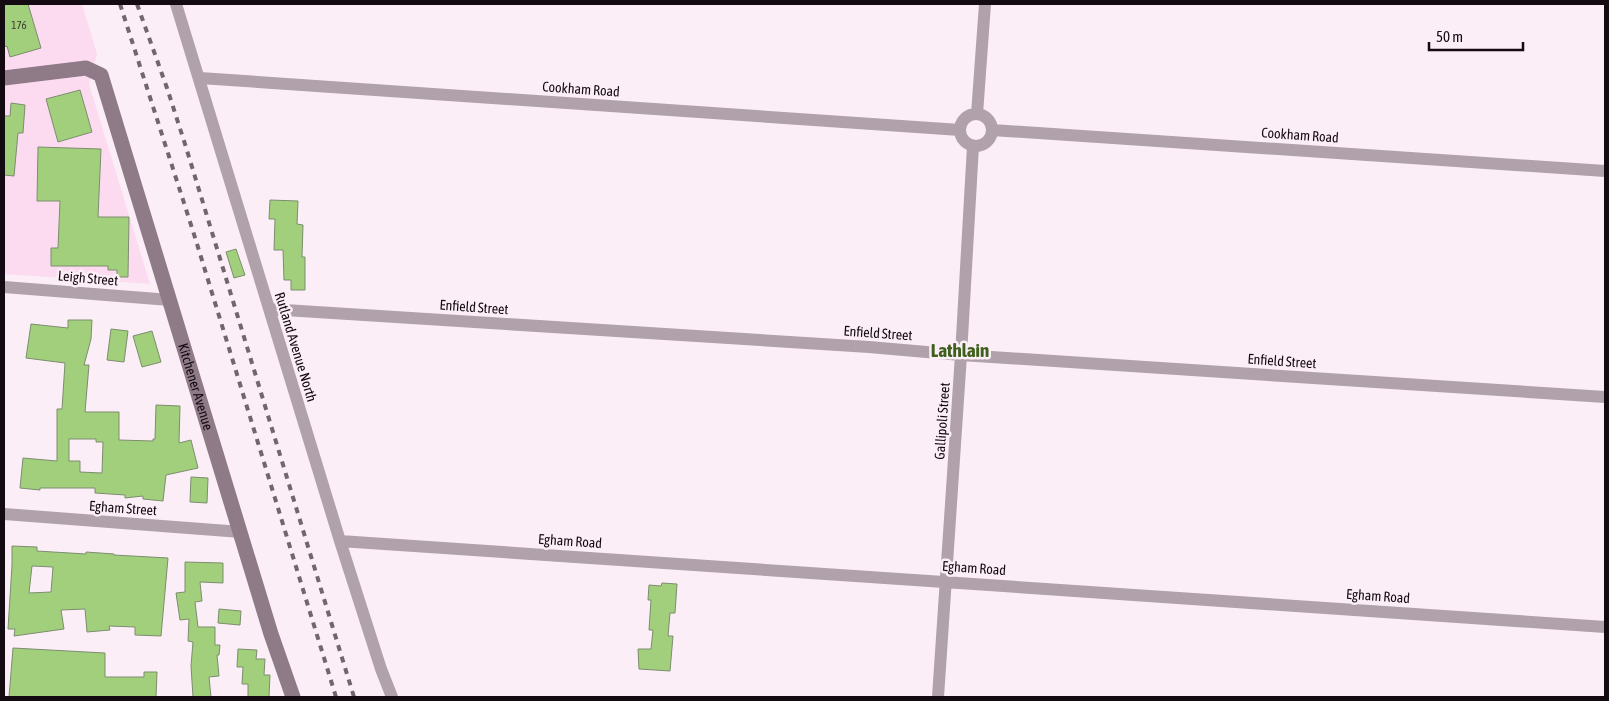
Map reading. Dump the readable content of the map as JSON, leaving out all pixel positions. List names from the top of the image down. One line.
{"streets":{"street":["Cookham Road","Leigh Street","Enfield Street","Rutland Avenue North","Kitchener Avenue","Gallipoli Street","Egham Street","Egham Road"]},"crossings":[["Cookham Road","Rutland Avenue North"],["Cookham Road","Gallipoli Street"],["Leigh Street","Kitchener Avenue"],["Enfield Street","Rutland Avenue North"],["Enfield Street","Gallipoli Street"],["Rutland Avenue North","Egham Road"],["Kitchener Avenue","Egham Street"],["Gallipoli Street","Egham Road"]],"districts":["Lathlain"],"house_numbers":["176"],"scale_bar":"50 m"}
